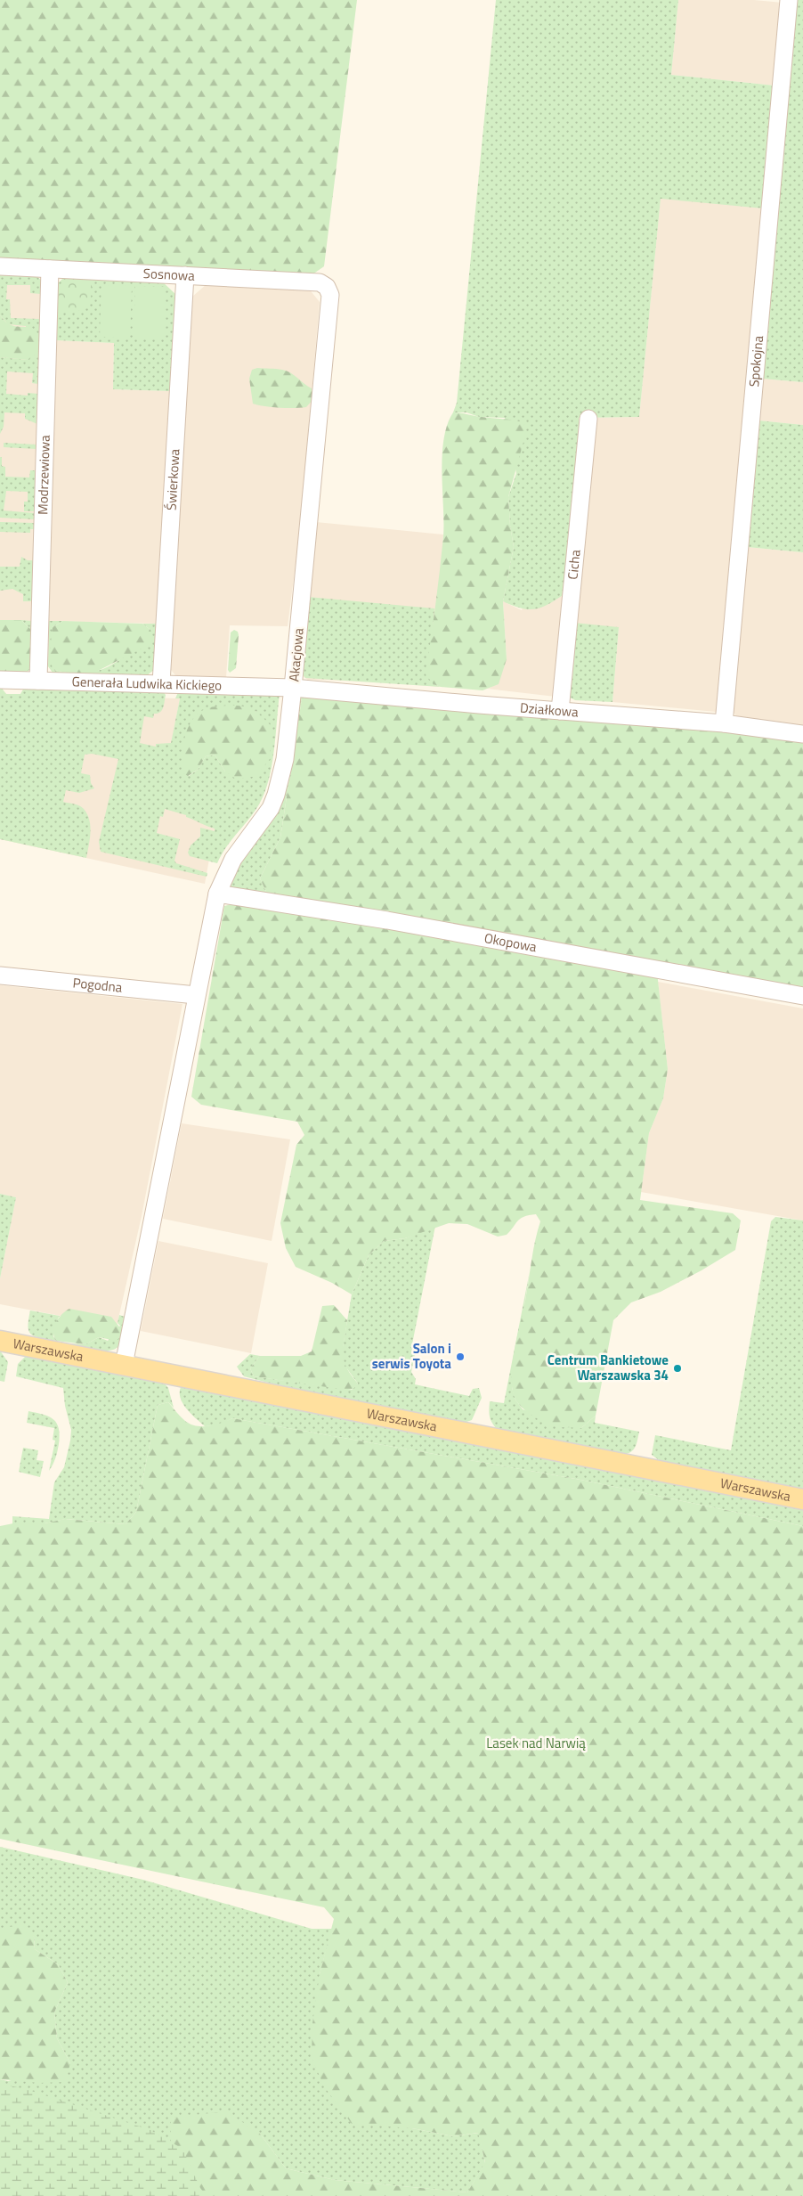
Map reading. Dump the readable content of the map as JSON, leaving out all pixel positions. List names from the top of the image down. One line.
{"streets":{"main road":["Warszawska"],"street":["Sosnowa","Spokojna","Modrzewiowa","Świerkowa","Cicha","Akacjowa","Generała Ludwika Kickiego","Działkowa","Okopowa","Pogodna"]},"crossings":[["Sosnowa","Modrzewiowa"],["Sosnowa","Świerkowa"],["Sosnowa","Akacjowa"],["Spokojna","Działkowa"],["Modrzewiowa","Generała Ludwika Kickiego"],["Świerkowa","Generała Ludwika Kickiego"],["Cicha","Działkowa"],["Akacjowa","Generała Ludwika Kickiego"],["Akacjowa","Działkowa"],["Akacjowa","Okopowa"],["Akacjowa","Pogodna"],["Akacjowa","Warszawska"],["Generała Ludwika Kickiego","Działkowa"]],"parks":["Lasek nad Narwią"],"places":["Salon i serwis Toyota","Centrum Bankietowe Warszawska 34"]}
